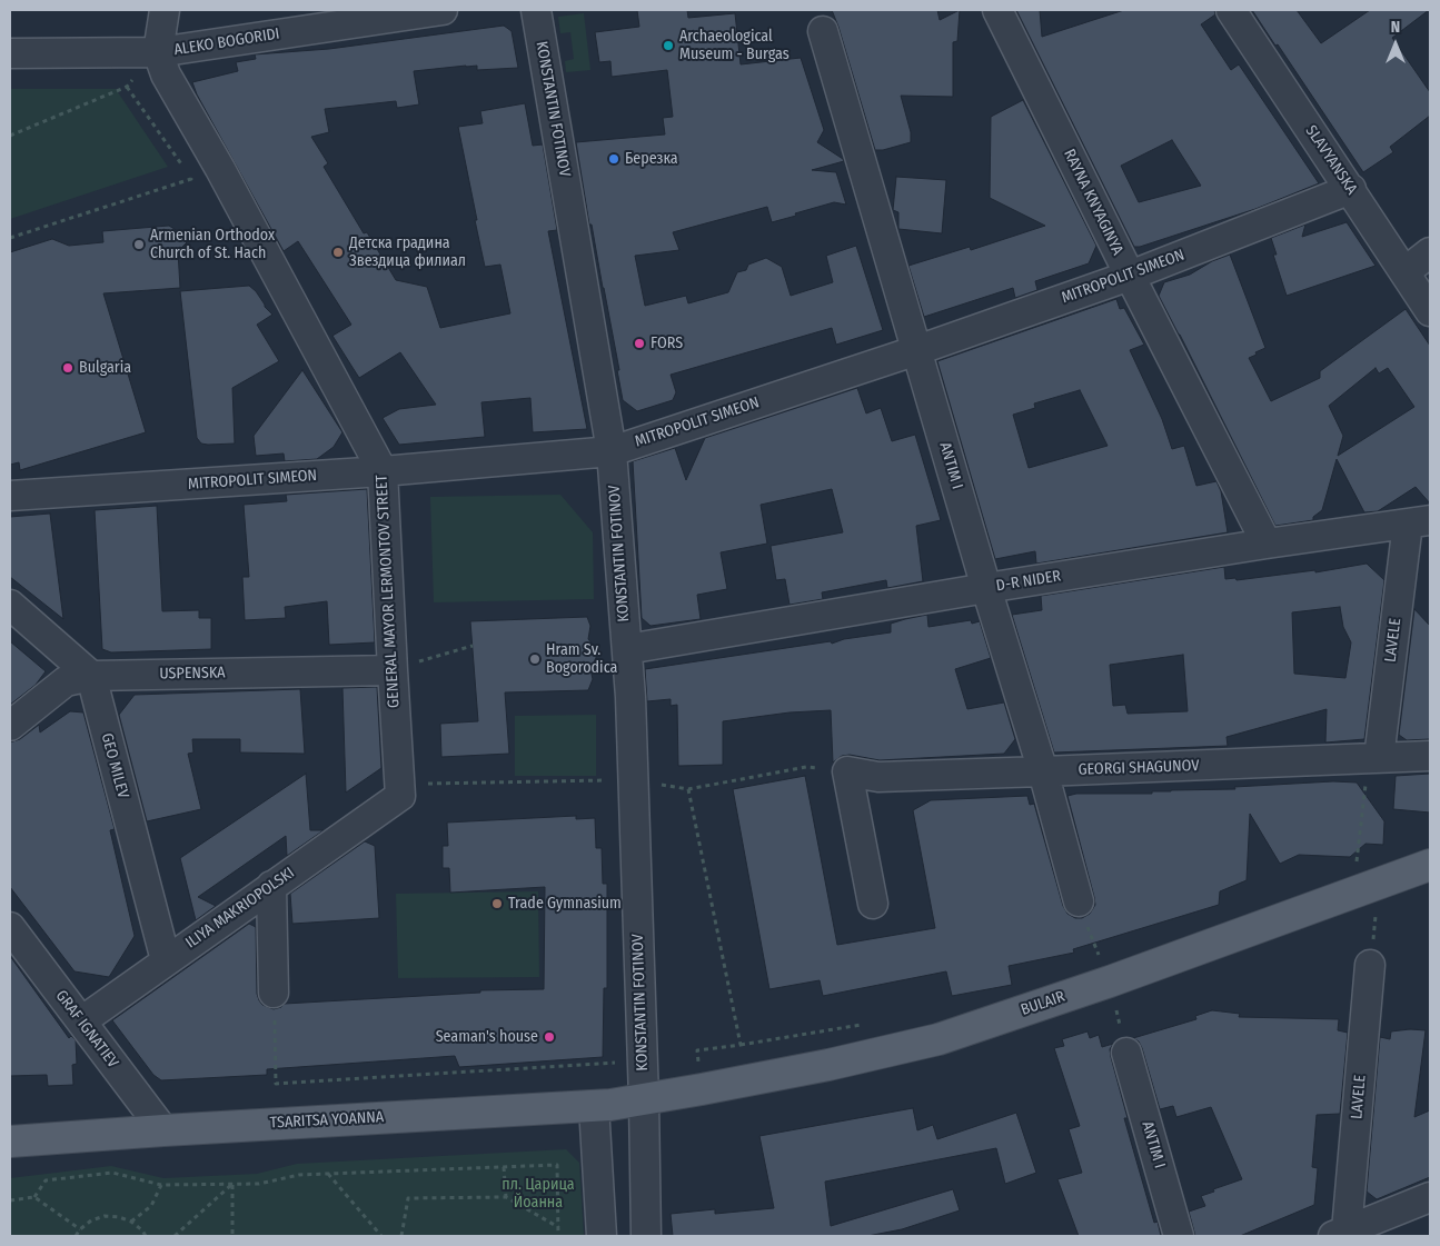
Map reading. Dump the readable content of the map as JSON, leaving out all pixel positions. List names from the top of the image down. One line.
{"streets":{"main road":["BULAIR","TSARITSA YOANNA"],"street":["ALEKO BOGORIDI","KONSTANTIN FOTINOV","SLAVYANSKA","RAYNA KNYAGINYA","MITROPOLIT SIMEON","ANTIM I","D-R NIDER","GENERAL MAYOR LERMONTOV STREET","LAVELE","USPENSKA","GEO MILEV","GEORGI SHAGUNOV","ILIYA MAKRIOPOLSKI","GRAF IGNATIEV"]},"crossings":[["ALEKO BOGORIDI","GENERAL MAYOR LERMONTOV STREET"],["KONSTANTIN FOTINOV","MITROPOLIT SIMEON"],["KONSTANTIN FOTINOV","D-R NIDER"],["KONSTANTIN FOTINOV","BULAIR"],["KONSTANTIN FOTINOV","TSARITSA YOANNA"],["SLAVYANSKA","MITROPOLIT SIMEON"],["RAYNA KNYAGINYA","MITROPOLIT SIMEON"],["RAYNA KNYAGINYA","D-R NIDER"],["MITROPOLIT SIMEON","ANTIM I"],["MITROPOLIT SIMEON","GENERAL MAYOR LERMONTOV STREET"],["ANTIM I","D-R NIDER"],["ANTIM I","GEORGI SHAGUNOV"],["D-R NIDER","LAVELE"],["GENERAL MAYOR LERMONTOV STREET","USPENSKA"],["GENERAL MAYOR LERMONTOV STREET","ILIYA MAKRIOPOLSKI"],["LAVELE","GEORGI SHAGUNOV"],["USPENSKA","GEO MILEV"],["GEO MILEV","ILIYA MAKRIOPOLSKI"],["ILIYA MAKRIOPOLSKI","GRAF IGNATIEV"],["BULAIR","TSARITSA YOANNA"],["GRAF IGNATIEV","TSARITSA YOANNA"]],"parks":["пл. Царица Йоанна"],"places":["Archaeological Museum - Burgas","Березка","Armenian Orthodox Church of St. Hach","Детска градина Звездица филиал","FORS","Bulgaria","Hram Sv. Bogorodica","Trade Gymnasium","Seaman's house"],"north":"top"}
